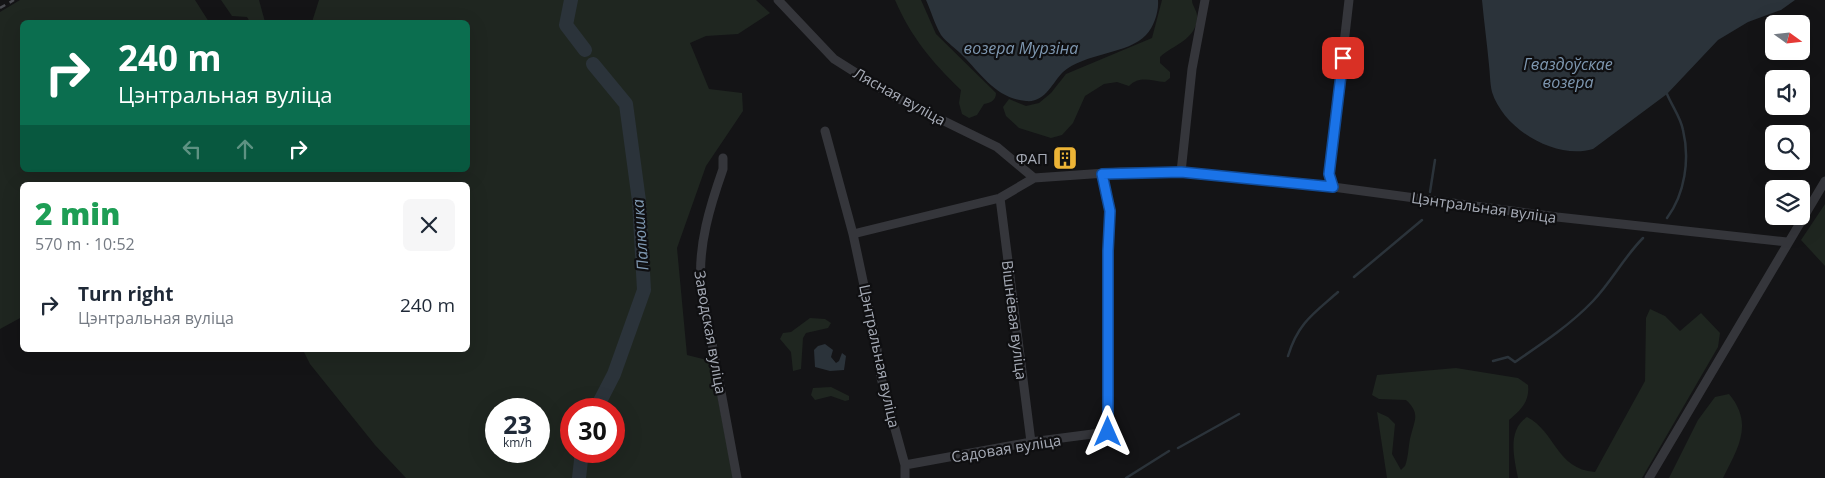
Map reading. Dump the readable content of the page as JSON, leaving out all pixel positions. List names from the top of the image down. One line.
{"streets":{"street":["Лясная вуліца","Цэнтральная вуліца","Вішнёвая вуліца","Заводская вуліца","Садовая вуліца"]},"crossings":[["Лясная вуліца","Цэнтральная вуліца"],["Цэнтральная вуліца","Вішнёвая вуліца"],["Цэнтральная вуліца","Садовая вуліца"],["Вішнёвая вуліца","Садовая вуліца"]],"water":["возера Мурзіна","Гваздоўскае возера","Палюшка"],"places":{"building":["ФАП"]},"north":"right","page":{"turn":["240 m","Цэнтральная вуліца"],"heading":["2 min","570 m · 10:52"],"list":[{"name":"Turn right","note":"Цэнтральная вуліца","value":"240 m"}],"speed":"23 km/h","limit":"30"}}
